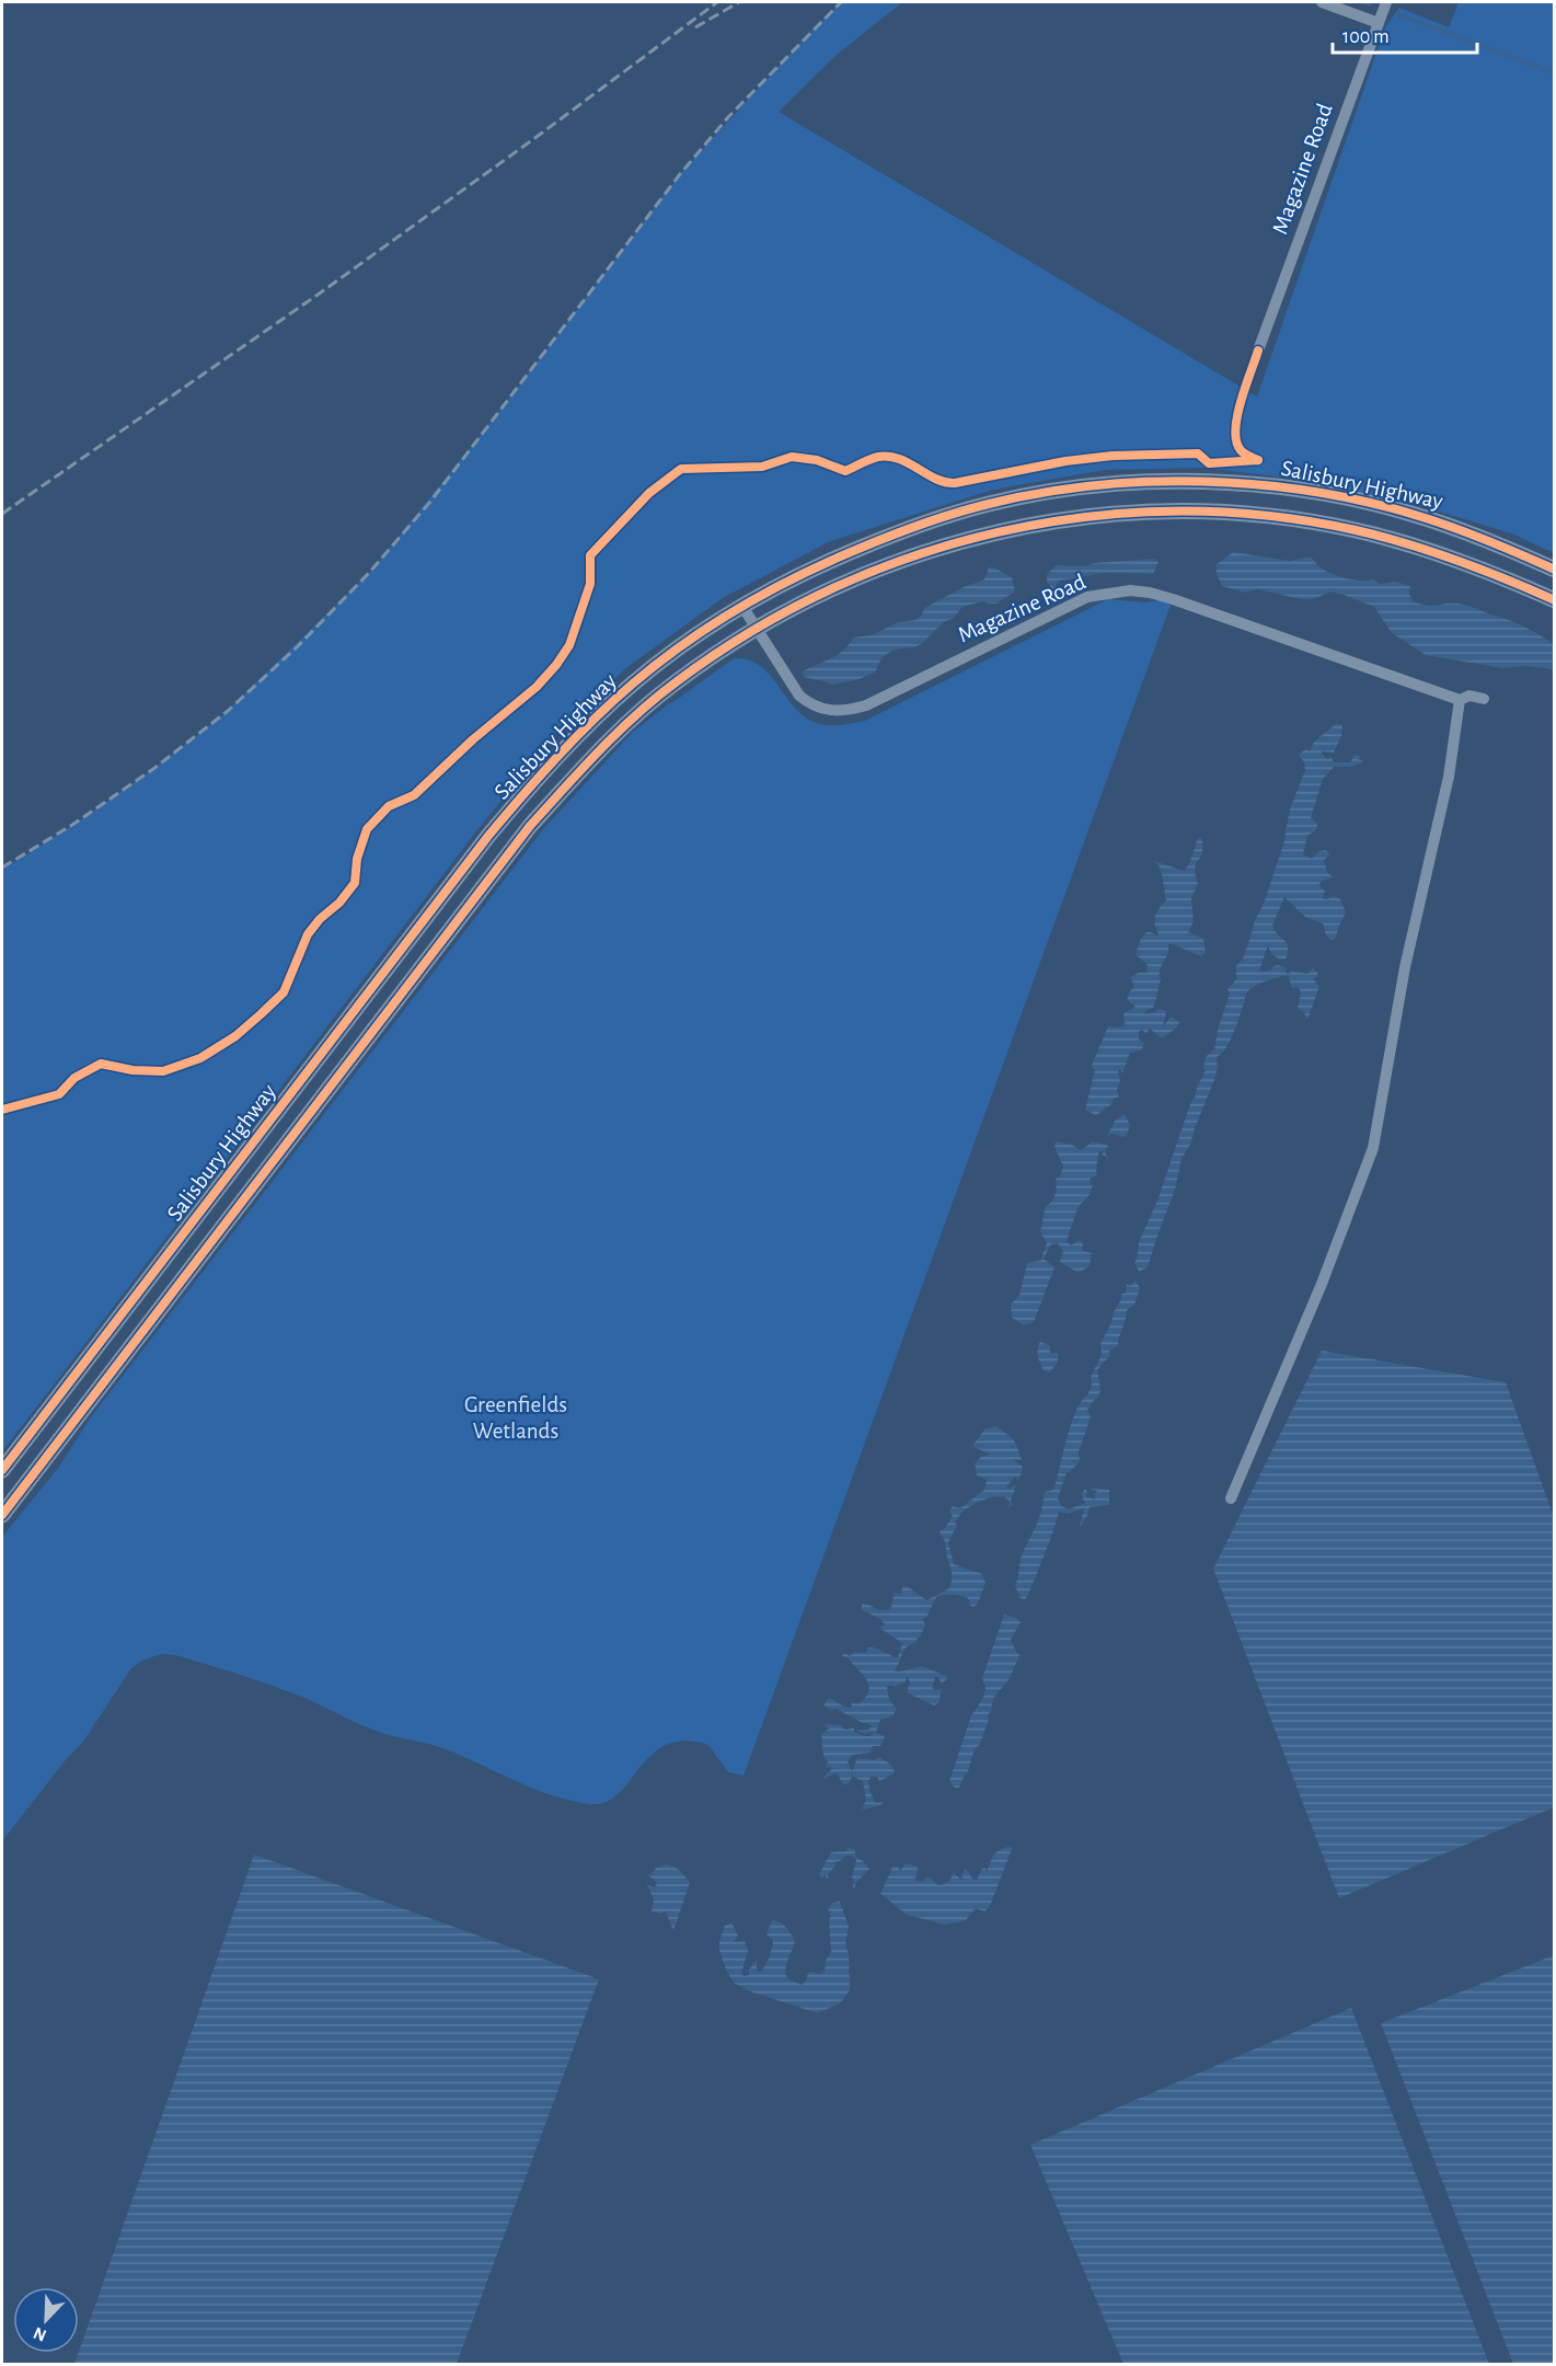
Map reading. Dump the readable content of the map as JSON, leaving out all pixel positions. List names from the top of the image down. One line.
{"streets":{"highway":["Salisbury Highway"],"street":["Magazine Road"]},"crossings":[["Magazine Road","Salisbury Highway"]],"parks":["Greenfields Wetlands"],"scale_bar":"100 m","north":"bottom left"}
